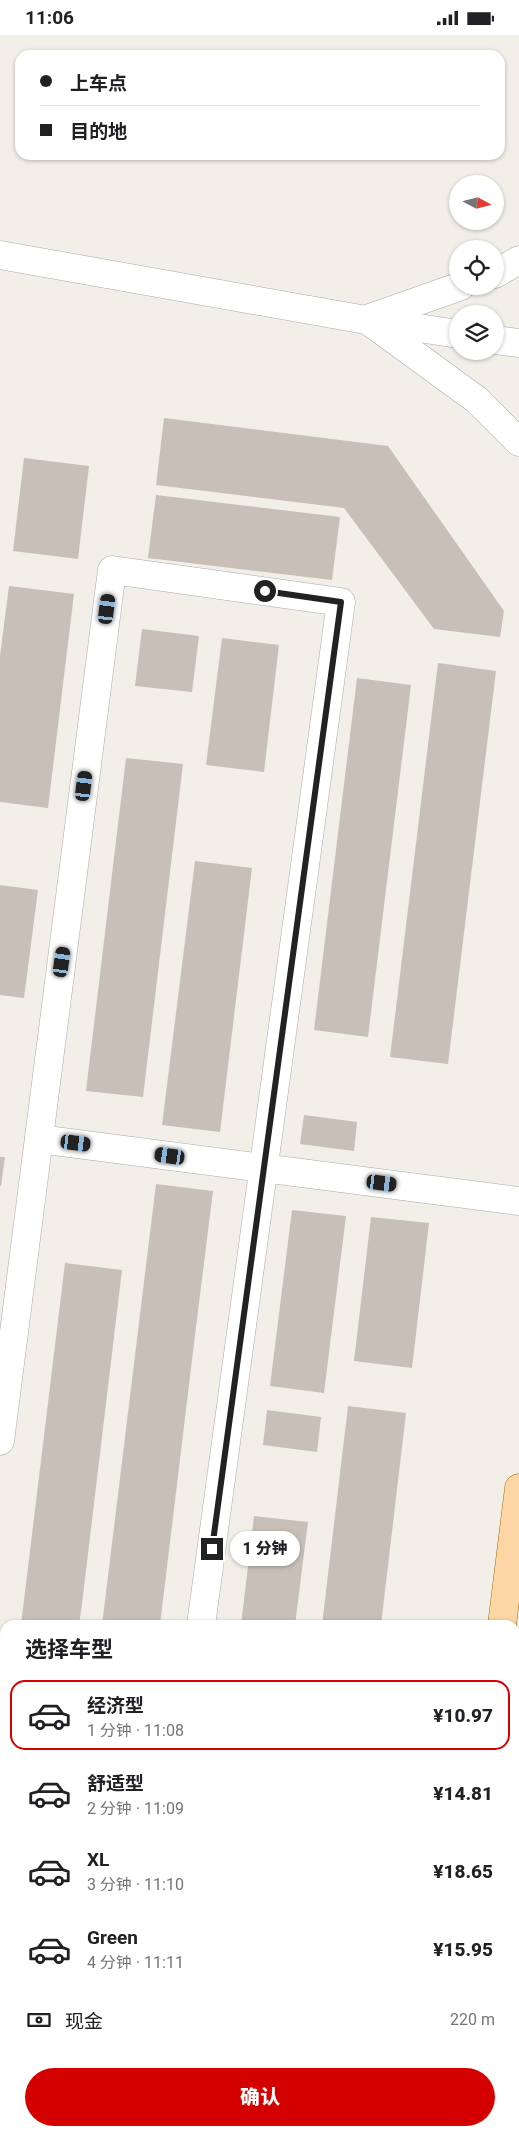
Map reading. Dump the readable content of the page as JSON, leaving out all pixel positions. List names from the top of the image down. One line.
{"north":"right","page":{"status":"11:06","banner":["上车点","目的地"],"bubble":"1 分钟","heading":"选择车型","list":[{"name":"经济型","note":"1 分钟 · 11:08","value":"¥10.97"},{"name":"舒适型","note":"2 分钟 · 11:09","value":"¥14.81"},{"name":"XL","note":"3 分钟 · 11:10","value":"¥18.65"},{"name":"Green","note":"4 分钟 · 11:11","value":"¥15.95"}],"pay":["现金","220 m"],"buttons":"确认"}}
